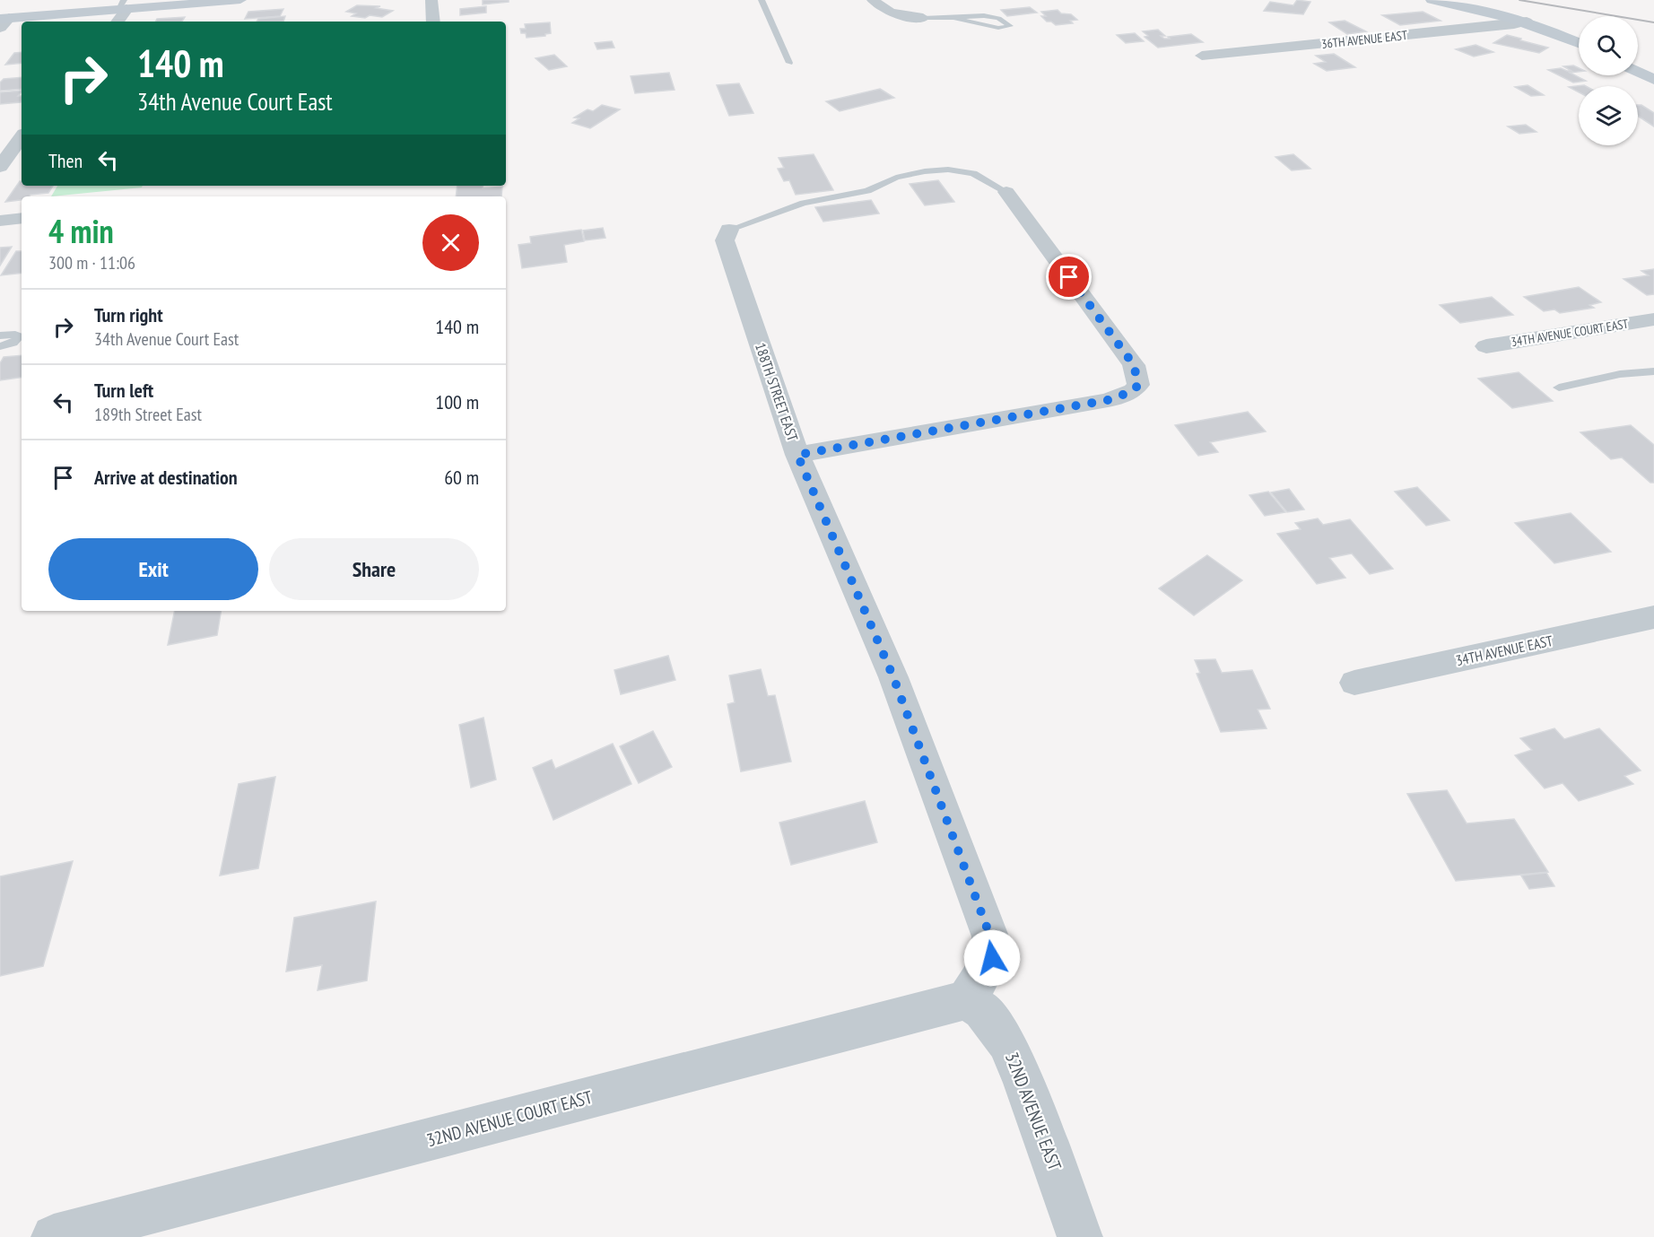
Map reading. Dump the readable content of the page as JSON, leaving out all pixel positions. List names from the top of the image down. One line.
{"streets":{"street":["36TH AVENUE EAST","34TH AVENUE COURT EAST","188TH STREET EAST","34TH AVENUE EAST","32ND AVENUE EAST","32ND AVENUE COURT EAST"]},"crossings":[["188TH STREET EAST","32ND AVENUE EAST"],["188TH STREET EAST","32ND AVENUE COURT EAST"],["32ND AVENUE EAST","32ND AVENUE COURT EAST"]],"page":{"turn":["140 m","34th Avenue Court East"],"then":"Then","heading":["4 min","300 m · 11:06"],"list":[{"name":"Turn right","note":"34th Avenue Court East","value":"140 m"},{"name":"Turn left","note":"189th Street East","value":"100 m"},{"name":"Arrive at destination","value":"60 m"}],"buttons":["Exit","Share"]}}
